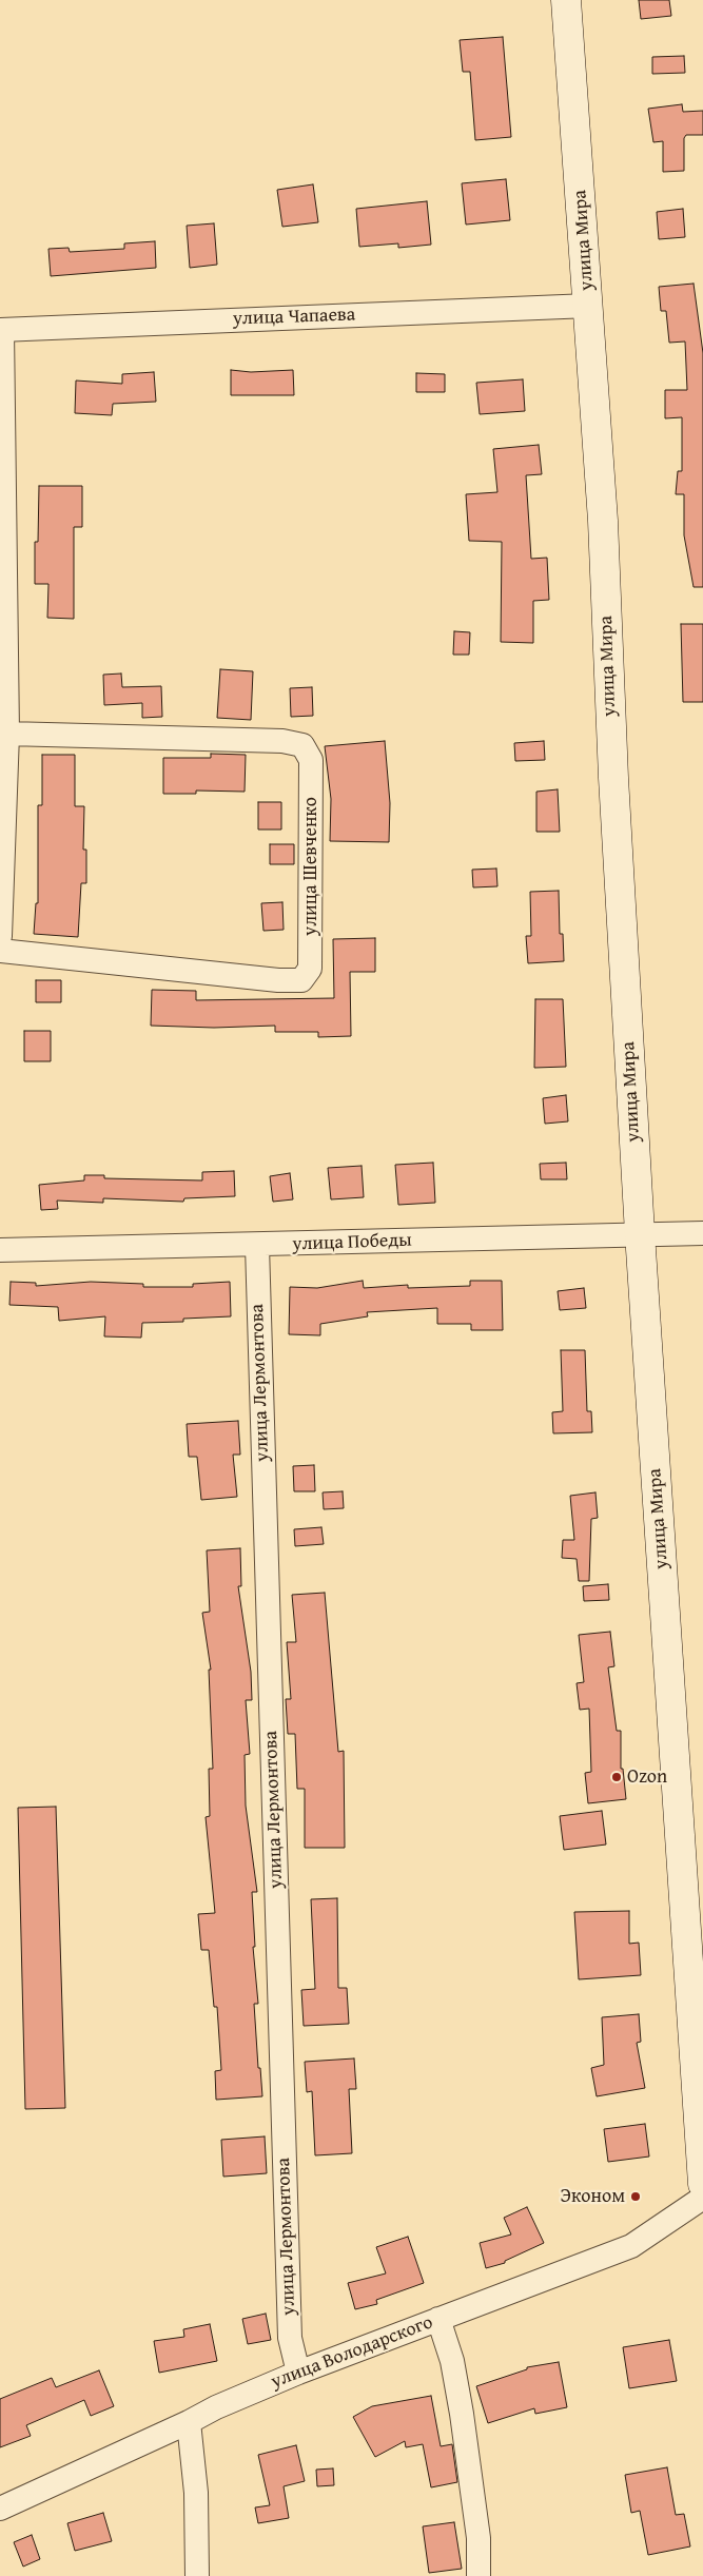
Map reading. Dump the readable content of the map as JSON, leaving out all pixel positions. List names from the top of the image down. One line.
{"streets":{"main road":["улица Мира"],"street":["улица Чапаева","улица Шевченко","улица Победы","улица Лермонтова","улица Володарского"]},"crossings":[["улица Мира","улица Чапаева"],["улица Мира","улица Победы"],["улица Победы","улица Лермонтова"],["улица Лермонтова","улица Володарского"]],"places":["Ozon","Эконом"]}
